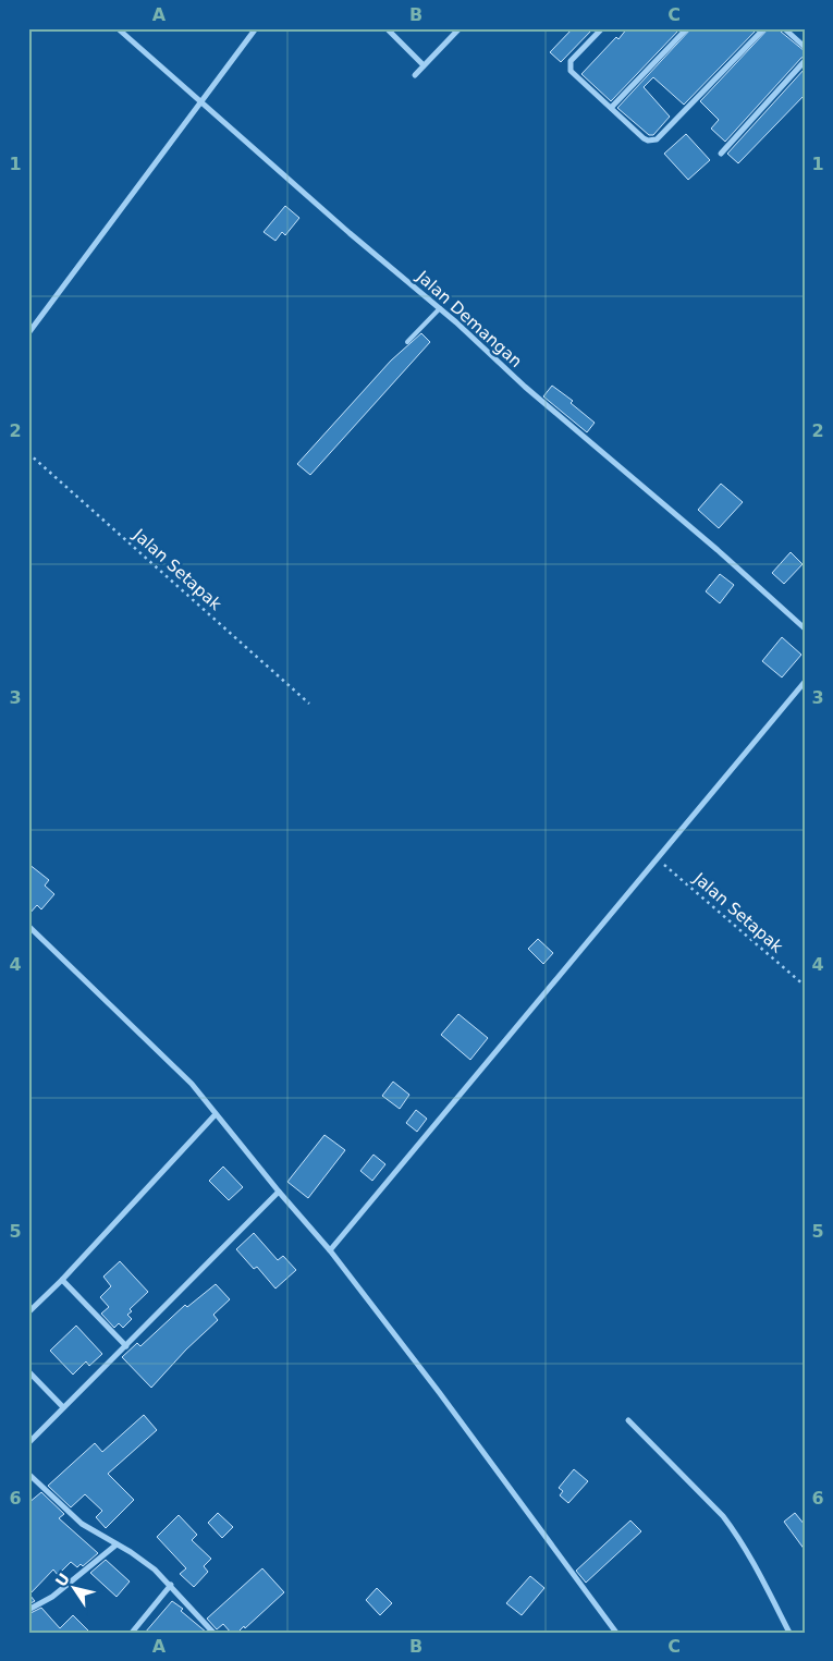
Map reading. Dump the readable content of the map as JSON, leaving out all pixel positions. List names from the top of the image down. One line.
{"streets":{"street":["Jalan Demangan"],"path":["Jalan Setapak"]},"north":"top left","grid":{"columns":["A","B","C"],"rows":["1","2","3","4","5","6"]}}
